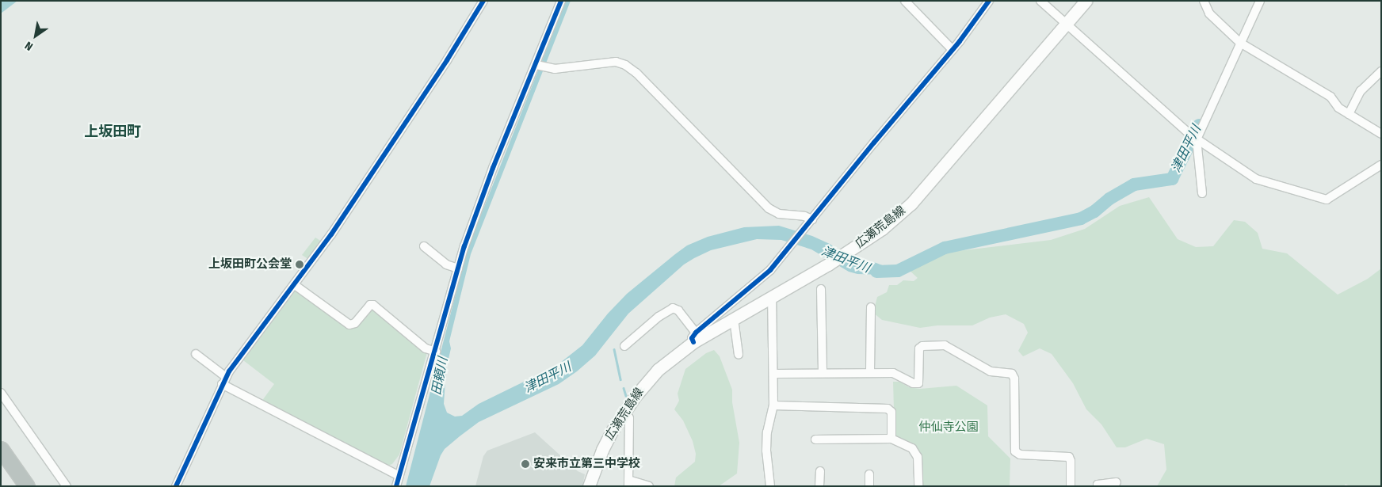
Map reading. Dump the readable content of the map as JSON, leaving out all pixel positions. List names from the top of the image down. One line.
{"streets":{"main road":["広瀬荒島線"]},"districts":["上坂田町"],"water":["津田平川","田頼川"],"parks":["仲仙寺公園"],"places":["上坂田町公会堂","安来市立第三中学校"],"north":"bottom left"}
